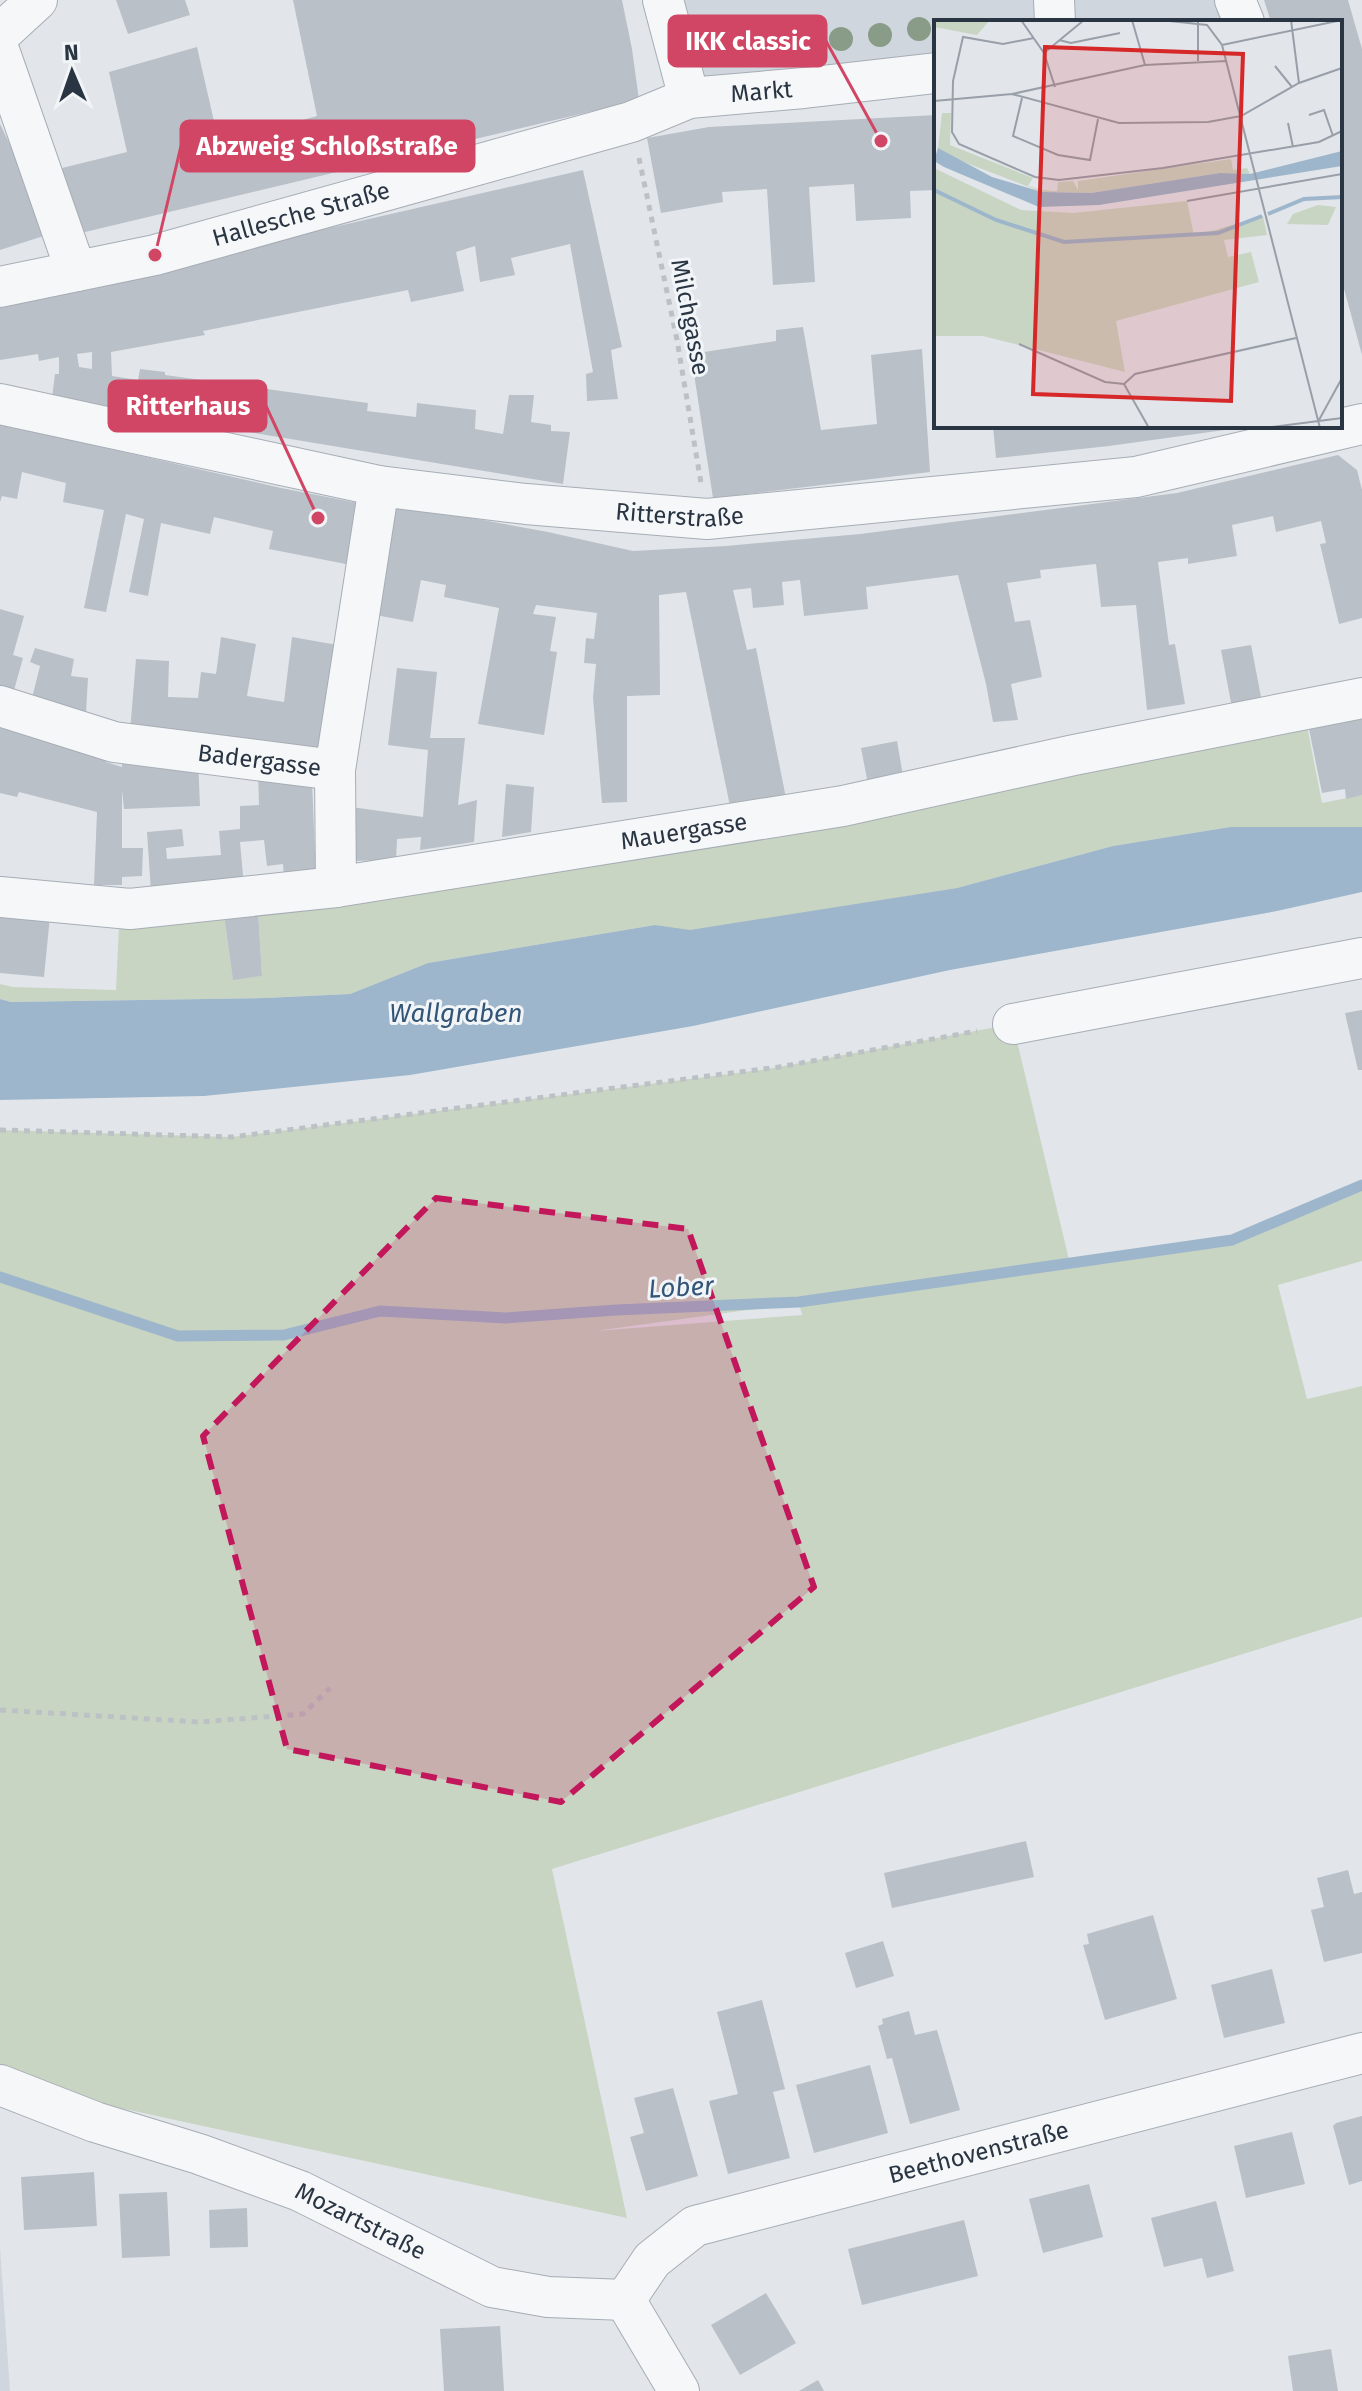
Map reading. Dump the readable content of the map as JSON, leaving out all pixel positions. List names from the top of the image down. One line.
{"streets":{"street":["Markt","Hallesche Straße","Ritterstraße","Badergasse","Mauergasse","Beethovenstraße","Mozartstraße"],"path":["Milchgasse"]},"crossings":[["Markt","Hallesche Straße"],["Hallesche Straße","Milchgasse"],["Milchgasse","Ritterstraße"],["Ritterstraße","Badergasse"],["Beethovenstraße","Mozartstraße"]],"water":["Wallgraben","Lober"],"places":["IKK classic","Abzweig Schloßstraße","Ritterhaus"],"north":"top"}
